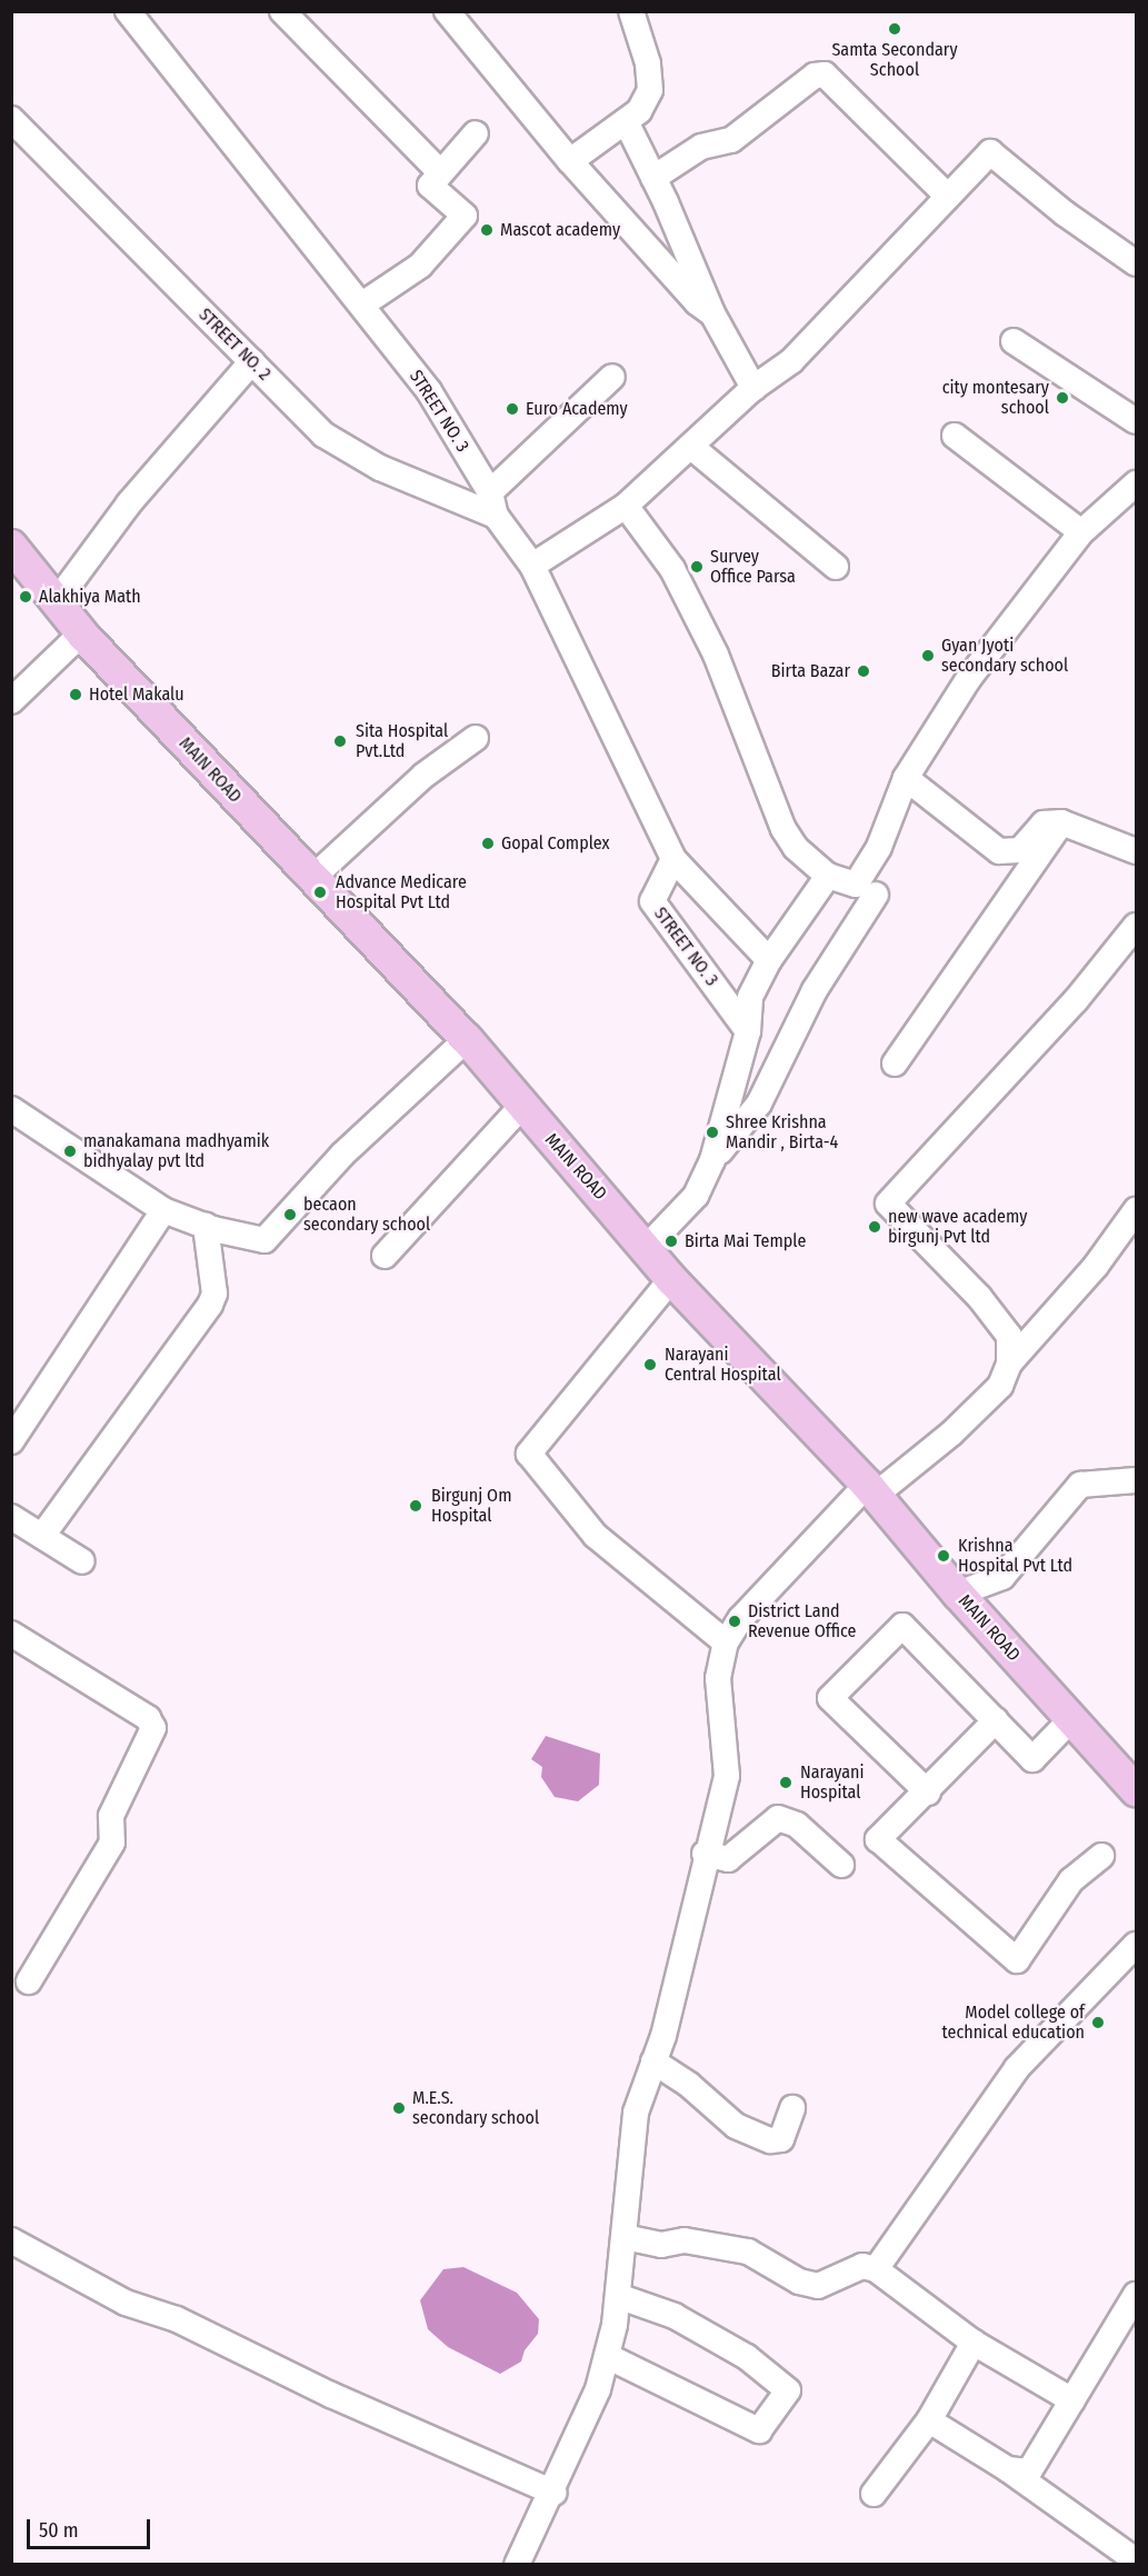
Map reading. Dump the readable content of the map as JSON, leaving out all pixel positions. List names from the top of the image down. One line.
{"streets":{"main road":["MAIN ROAD"],"street":["STREET NO. 2","STREET NO. 3"]},"crossings":[["STREET NO. 2","STREET NO. 3"]],"places":["Samta Secondary School","Mascot academy","city montesary school","Euro Academy","Survey Office Parsa","Alakhiya Math","Gyan Jyoti secondary school","Birta Bazar","Hotel Makalu","Sita Hospital Pvt.Ltd","Gopal Complex","Advance Medicare Hospital Pvt Ltd","Shree Krishna Mandir , Birta-4","manakamana madhyamik bidhyalay pvt ltd","becaon secondary school","new wave academy birgunj Pvt ltd","Birta Mai Temple","Narayani Central Hospital","Birgunj Om Hospital","Krishna Hospital Pvt Ltd","District Land Revenue Office","Narayani Hospital","Model college of technical education","M.E.S. secondary school"],"scale_bar":"50 m"}
